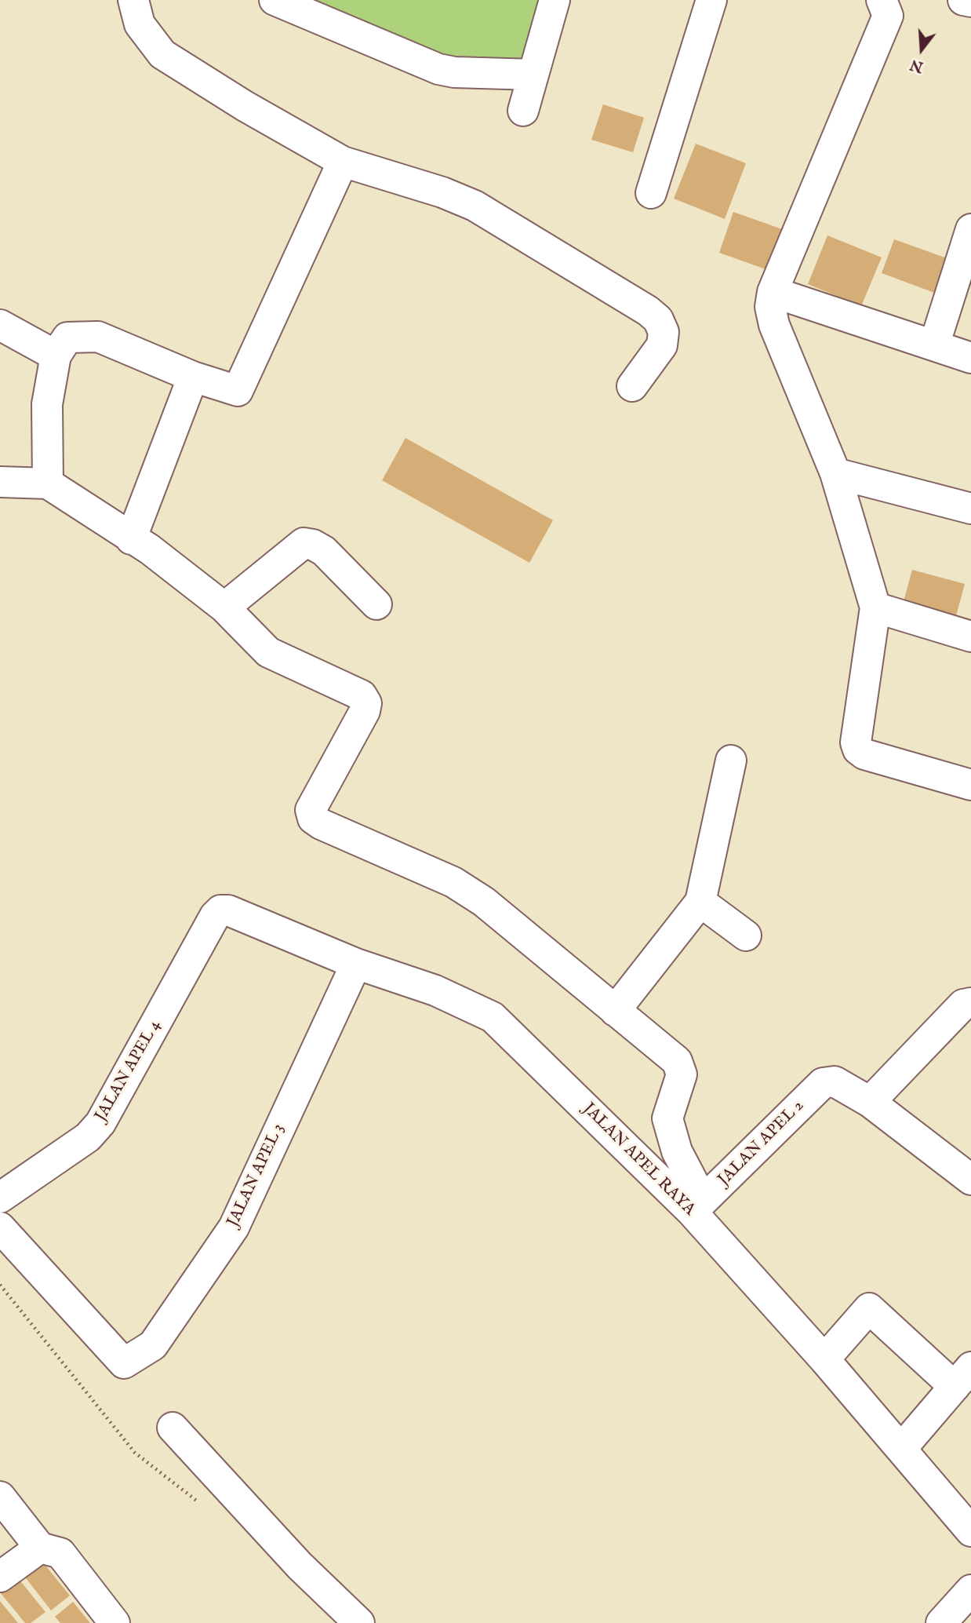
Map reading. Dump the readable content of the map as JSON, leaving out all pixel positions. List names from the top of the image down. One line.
{"streets":{"street":["JALAN APEL 4","JALAN APEL 2","JALAN APEL RAYA","JALAN APEL 3"]},"crossings":[["JALAN APEL 4","JALAN APEL RAYA"],["JALAN APEL 2","JALAN APEL RAYA"],["JALAN APEL RAYA","JALAN APEL 3"]],"north":"bottom"}
